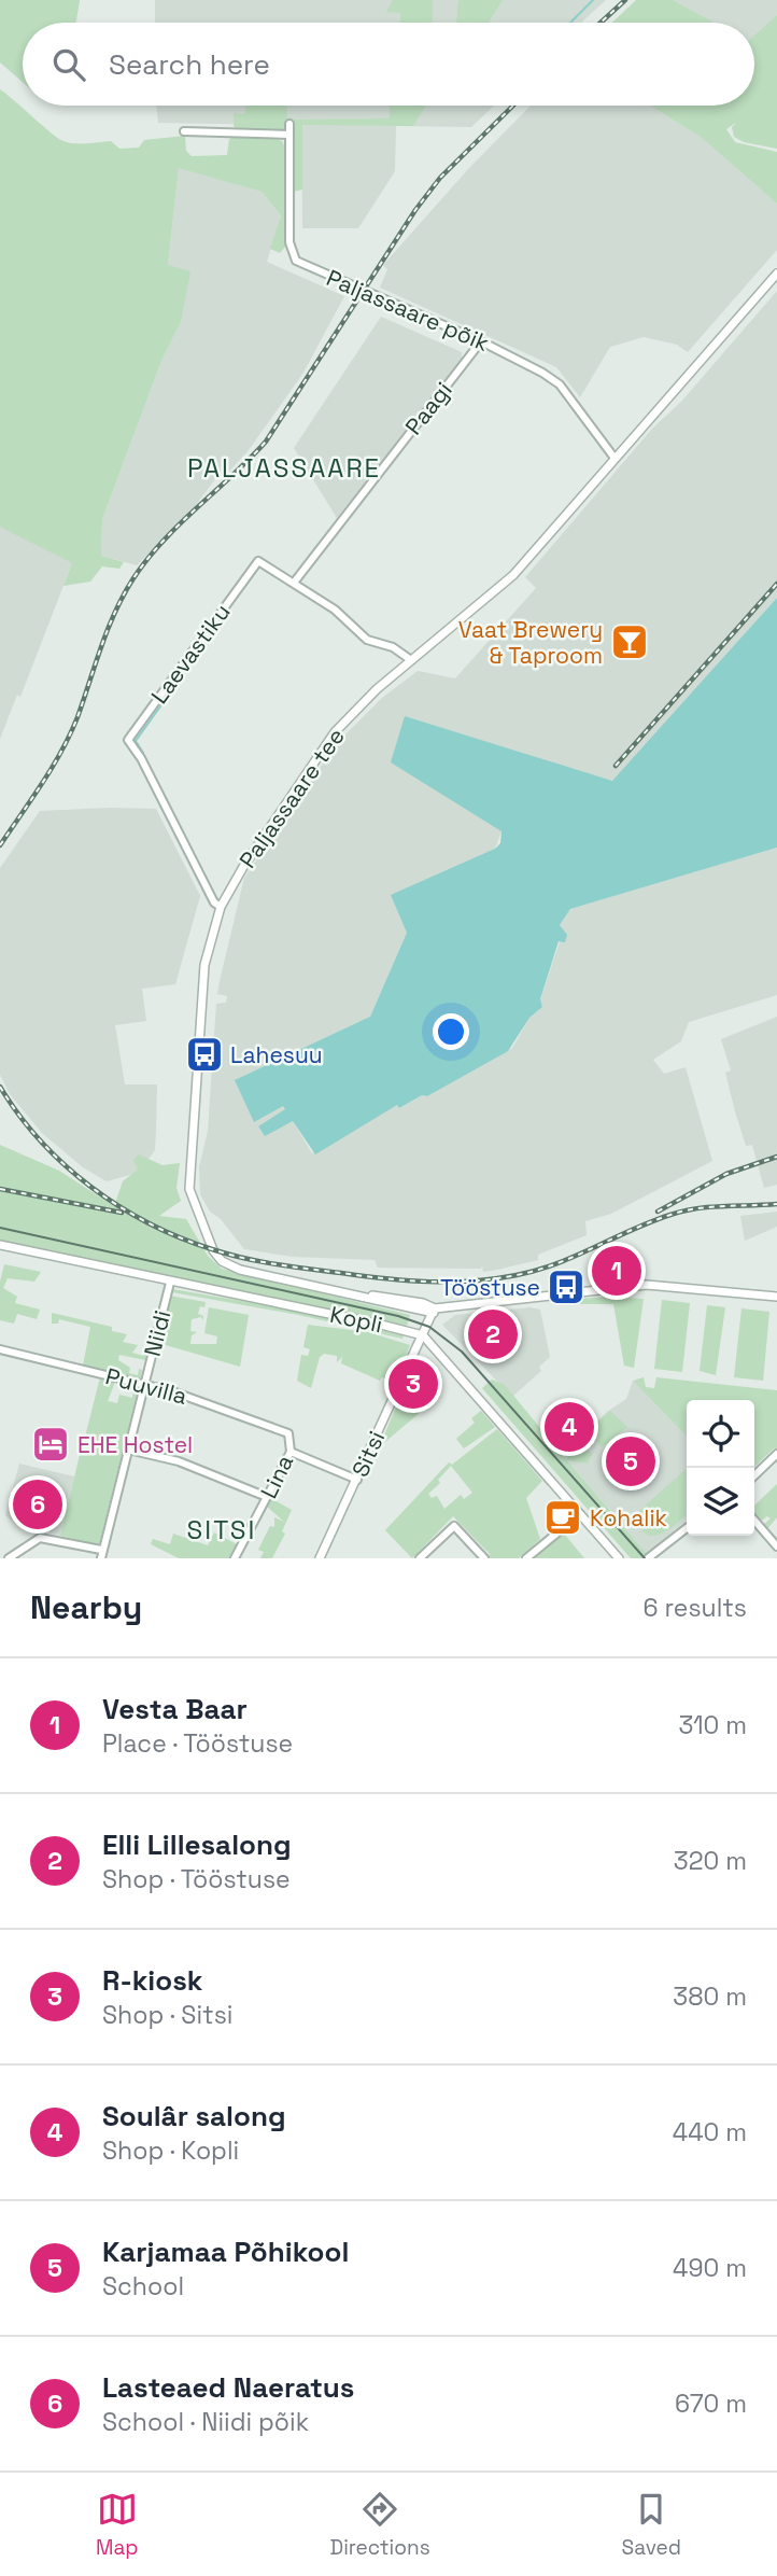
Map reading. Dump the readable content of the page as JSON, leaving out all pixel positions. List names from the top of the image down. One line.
{"streets":{"street":["Paljassaare põik","Paagi","Laevastiku","Paljassaare tee","Kopli","Niidi","Puuvilla","Sitsi","Lina"]},"crossings":[["Paljassaare põik","Paagi"],["Paljassaare põik","Paljassaare tee"],["Paagi","Laevastiku"],["Laevastiku","Paljassaare tee"],["Paljassaare tee","Sitsi"],["Kopli","Niidi"],["Kopli","Sitsi"],["Niidi","Puuvilla"],["Puuvilla","Lina"]],"districts":["PALJASSAARE","SITSI"],"places":{"bar":["Vaat Brewery & Taproom"],"bus stop":["Lahesuu","Tööstuse"],"hotel":["EHE Hostel"],"cafe":["Kohalik"]},"page":{"search":"Search here","pins":["1","2","3","4","5","6"],"heading":["Nearby","6 results"],"list":[{"mark":"1","name":"Vesta Baar","note":"Place · Tööstuse","value":"310 m"},{"mark":"2","name":"Elli Lillesalong","note":"Shop · Tööstuse","value":"320 m"},{"mark":"3","name":"R-kiosk","note":"Shop · Sitsi","value":"380 m"},{"mark":"4","name":"Soulâr salong","note":"Shop · Kopli","value":"440 m"},{"mark":"5","name":"Karjamaa Põhikool","note":"School","value":"490 m"},{"mark":"6","name":"Lasteaed Naeratus","note":"School · Niidi põik","value":"670 m"}],"nav":["Map","Directions","Saved"]}}
